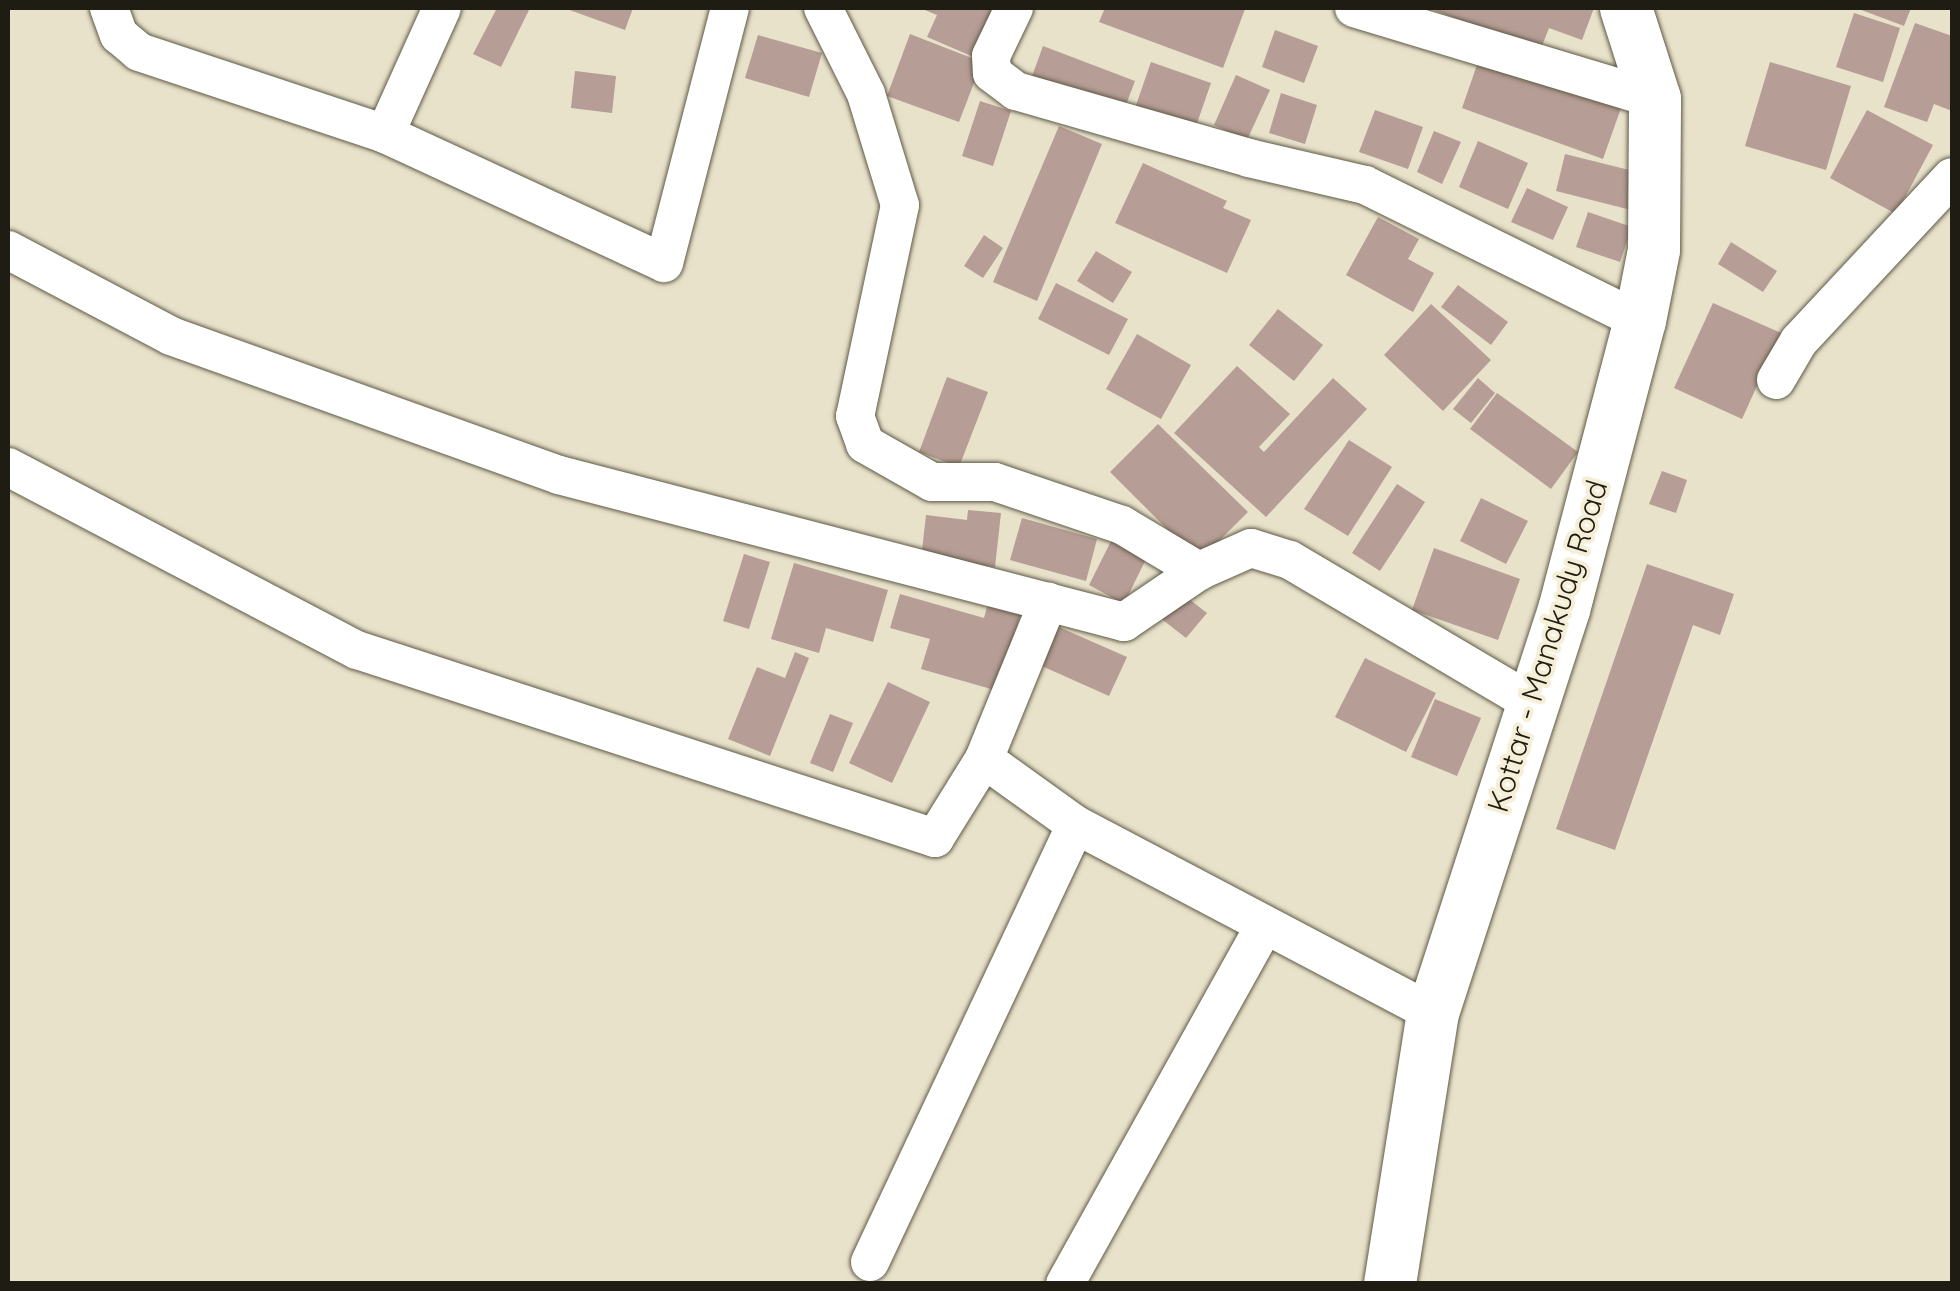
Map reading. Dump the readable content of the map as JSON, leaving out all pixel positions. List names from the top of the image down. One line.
{"streets":{"main road":["Kottar - Manakudy Road"]}}
